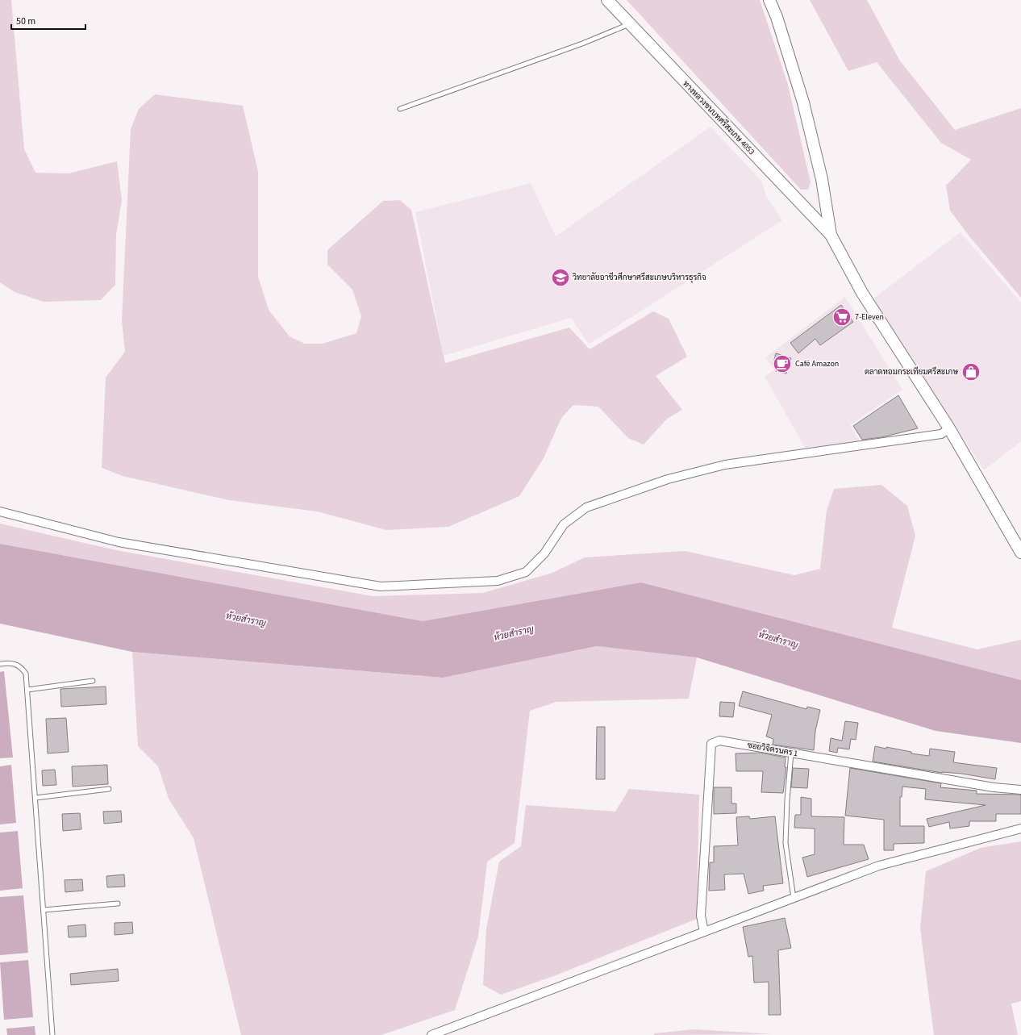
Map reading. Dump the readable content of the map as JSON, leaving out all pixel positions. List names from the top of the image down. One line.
{"streets":{"street":["ทางหลวงชนบทศรีสะเกษ 4053","ซอยวิจิตรนคร 1"]},"water":["ห้วยสำราญ"],"places":{"school or university":["วิทยาลัยอาชีวศึกษาศรีสะเกษบริหารธุรกิจ"],"supermarket":["7-Eleven"],"cafe":["Café Amazon"],"shop":["ตลาดหอมกระเทียมศรีสะเกษ"]},"scale_bar":"50 m"}
